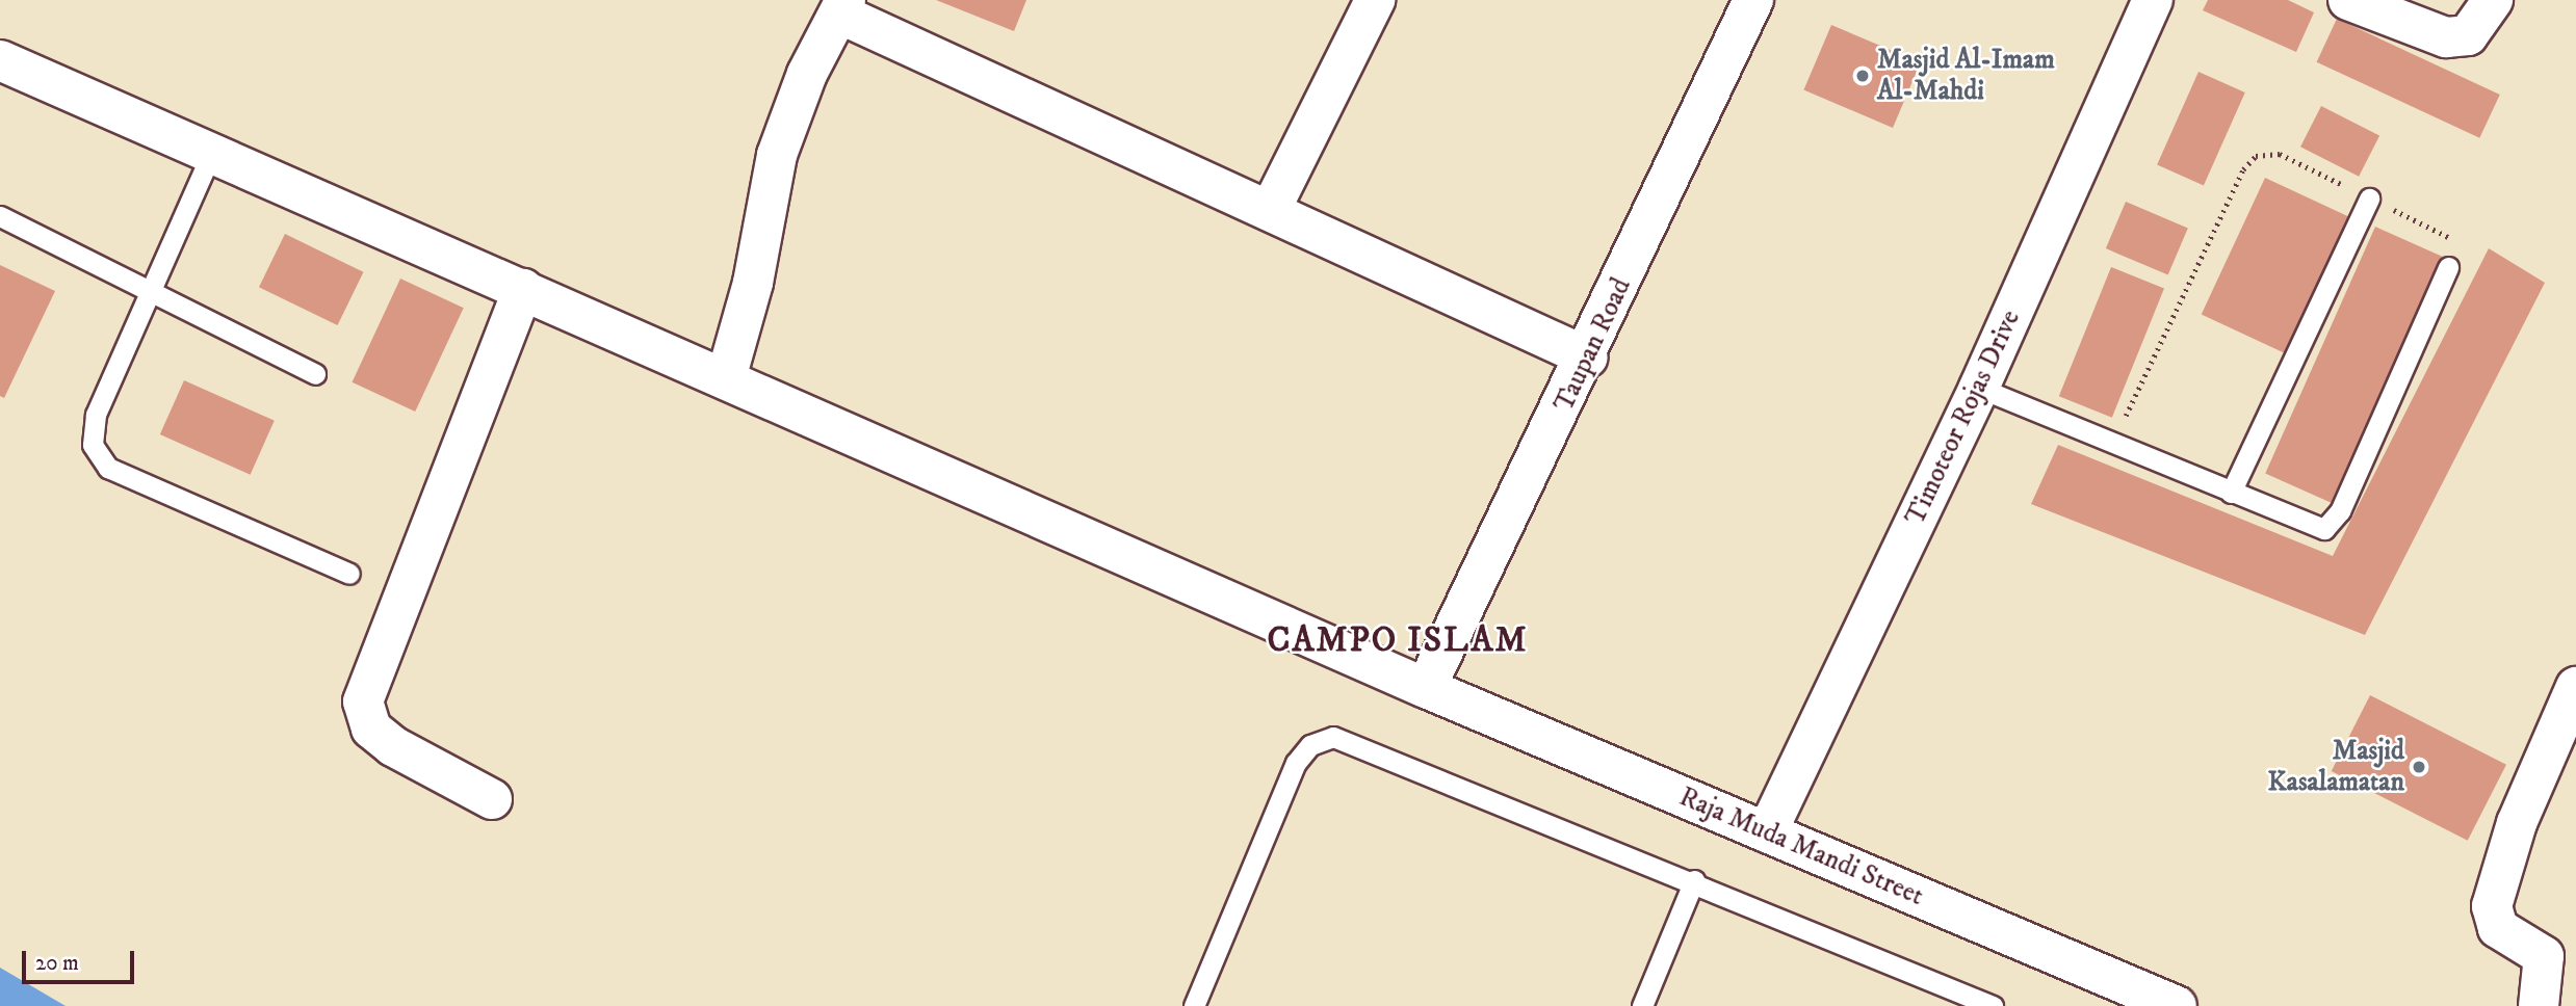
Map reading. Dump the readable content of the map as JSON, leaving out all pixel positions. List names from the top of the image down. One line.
{"streets":{"street":["Taupan Road","Timoteor Rojas Drive","Raja Muda Mandi Street"]},"crossings":[["Taupan Road","Raja Muda Mandi Street"],["Timoteor Rojas Drive","Raja Muda Mandi Street"]],"districts":["CAMPO ISLAM"],"places":["Masjid Al-Imam Al-Mahdi","Masjid Kasalamatan"],"scale_bar":"20 m"}
